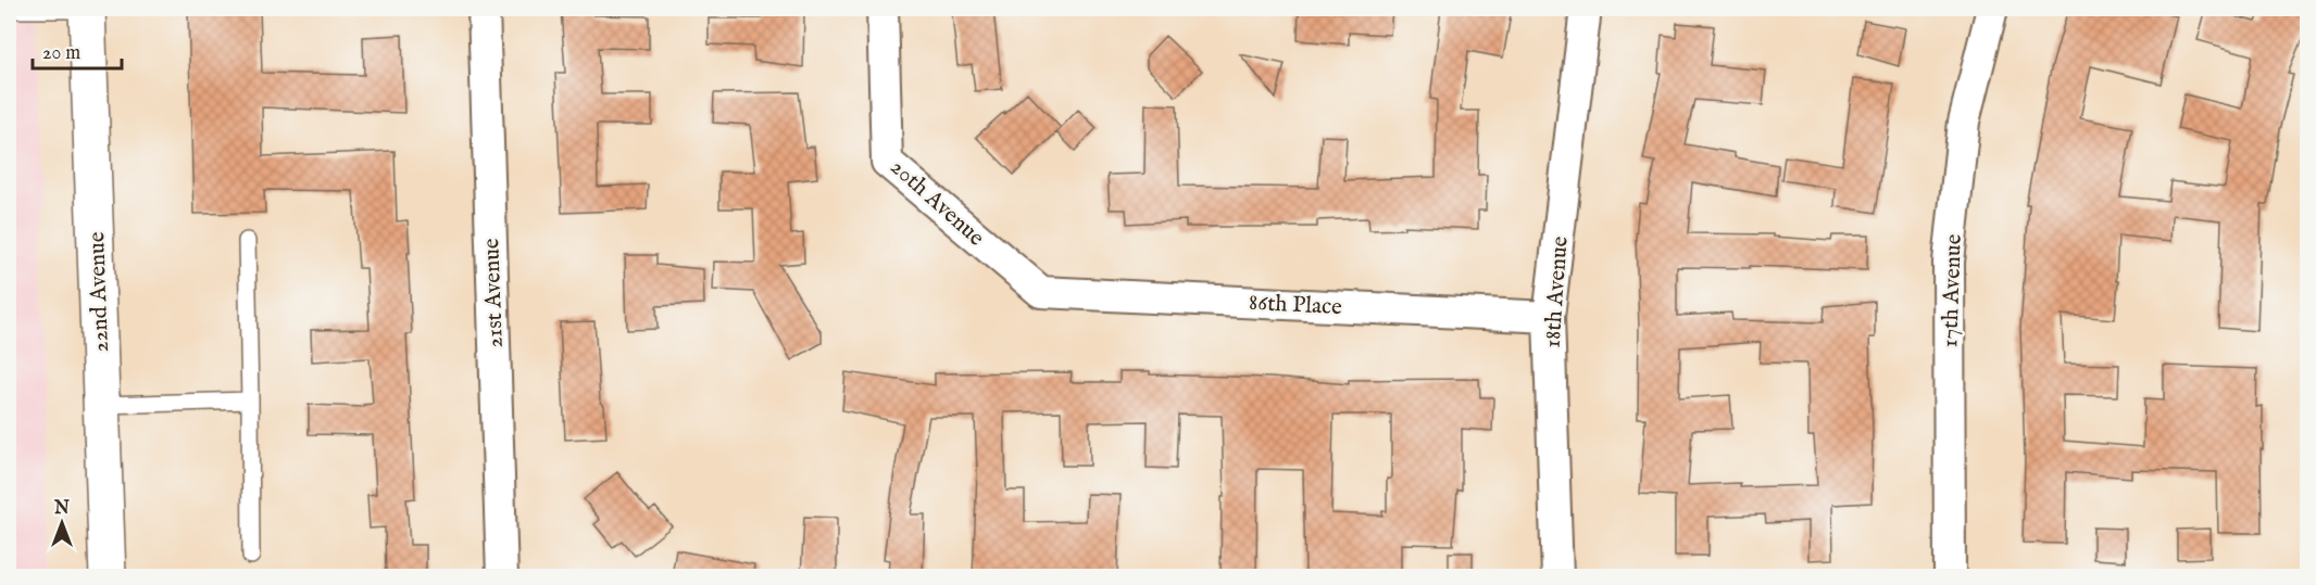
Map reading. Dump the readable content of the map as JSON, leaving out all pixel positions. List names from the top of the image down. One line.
{"streets":{"street":["20th Avenue","17th Avenue","22nd Avenue","18th Avenue","21st Avenue","86th Place"]},"crossings":[["20th Avenue","86th Place"],["18th Avenue","86th Place"]],"scale_bar":"20 m","north":"top"}
